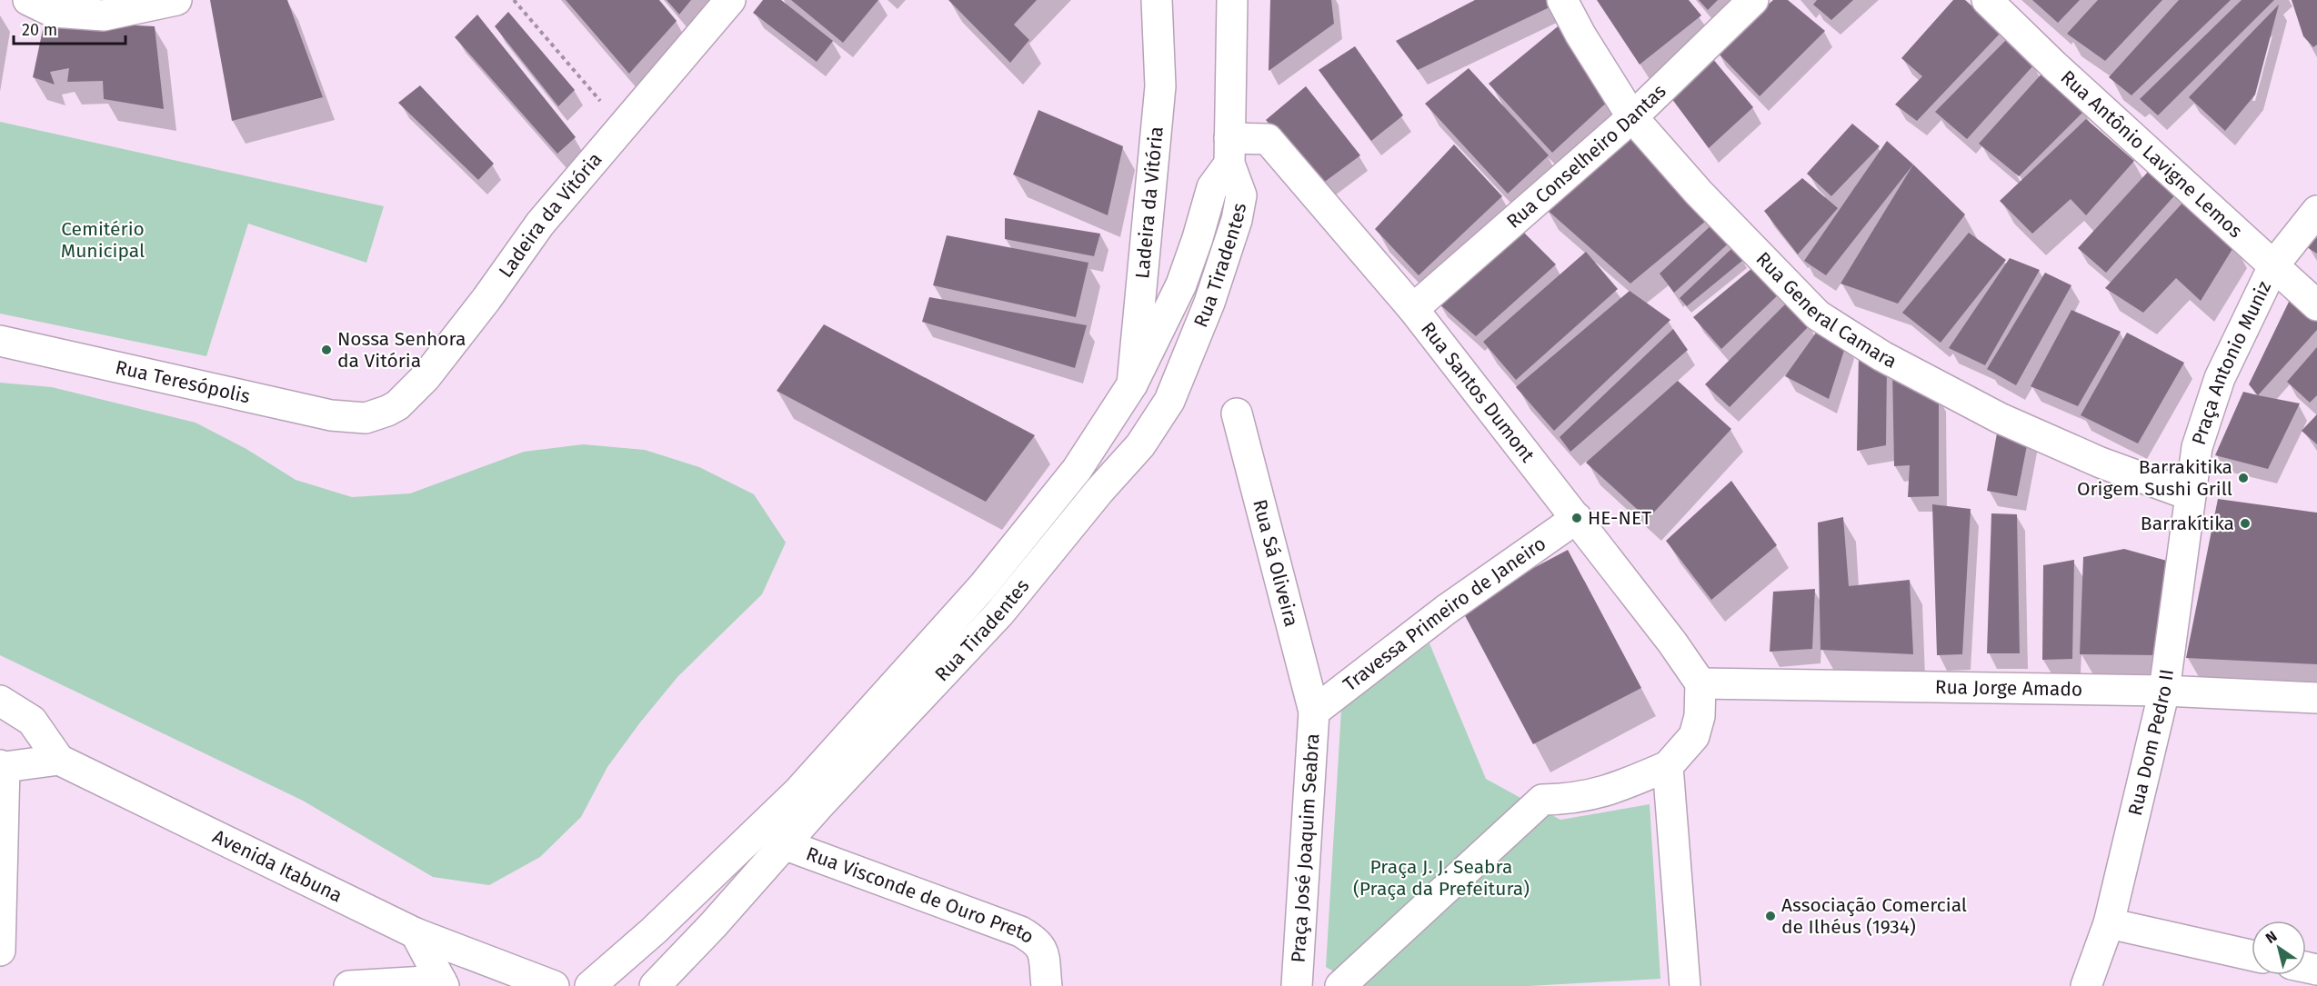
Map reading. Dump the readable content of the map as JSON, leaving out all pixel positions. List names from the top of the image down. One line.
{"streets":{"street":["Rua Antônio Lavigne Lemos","Rua Conselheiro Dantas","Ladeira da Vitória","Rua Tiradentes","Rua General Camara","Praça Antonio Muniz","Rua Teresópolis","Rua Santos Dumont","Rua Sá Oliveira","Travessa Primeiro de Janeiro","Rua Jorge Amado","Rua Dom Pedro II","Praça José Joaquim Seabra","Avenida Itabuna","Rua Visconde de Ouro Preto"]},"crossings":[["Rua Antônio Lavigne Lemos","Praça Antonio Muniz"],["Rua Conselheiro Dantas","Rua General Camara"],["Rua Conselheiro Dantas","Rua Santos Dumont"],["Ladeira da Vitória","Rua Tiradentes"],["Ladeira da Vitória","Rua Teresópolis"],["Rua Tiradentes","Rua Santos Dumont"],["Rua Tiradentes","Rua Visconde de Ouro Preto"],["Rua General Camara","Praça Antonio Muniz"],["Rua General Camara","Rua Dom Pedro II"],["Praça Antonio Muniz","Rua Dom Pedro II"],["Rua Santos Dumont","Travessa Primeiro de Janeiro"],["Rua Santos Dumont","Rua Jorge Amado"],["Rua Sá Oliveira","Travessa Primeiro de Janeiro"],["Rua Sá Oliveira","Praça José Joaquim Seabra"],["Travessa Primeiro de Janeiro","Praça José Joaquim Seabra"],["Rua Jorge Amado","Rua Dom Pedro II"]],"parks":["Cemitério Municipal","Praça J. J. Seabra (Praça da Prefeitura)"],"places":["Nossa Senhora da Vitória","Barrakitika Origem Sushi Grill","HE-NET","Barrakítika","Associação Comercial de Ilhéus (1934)"],"scale_bar":"20 m","north":"top left"}
